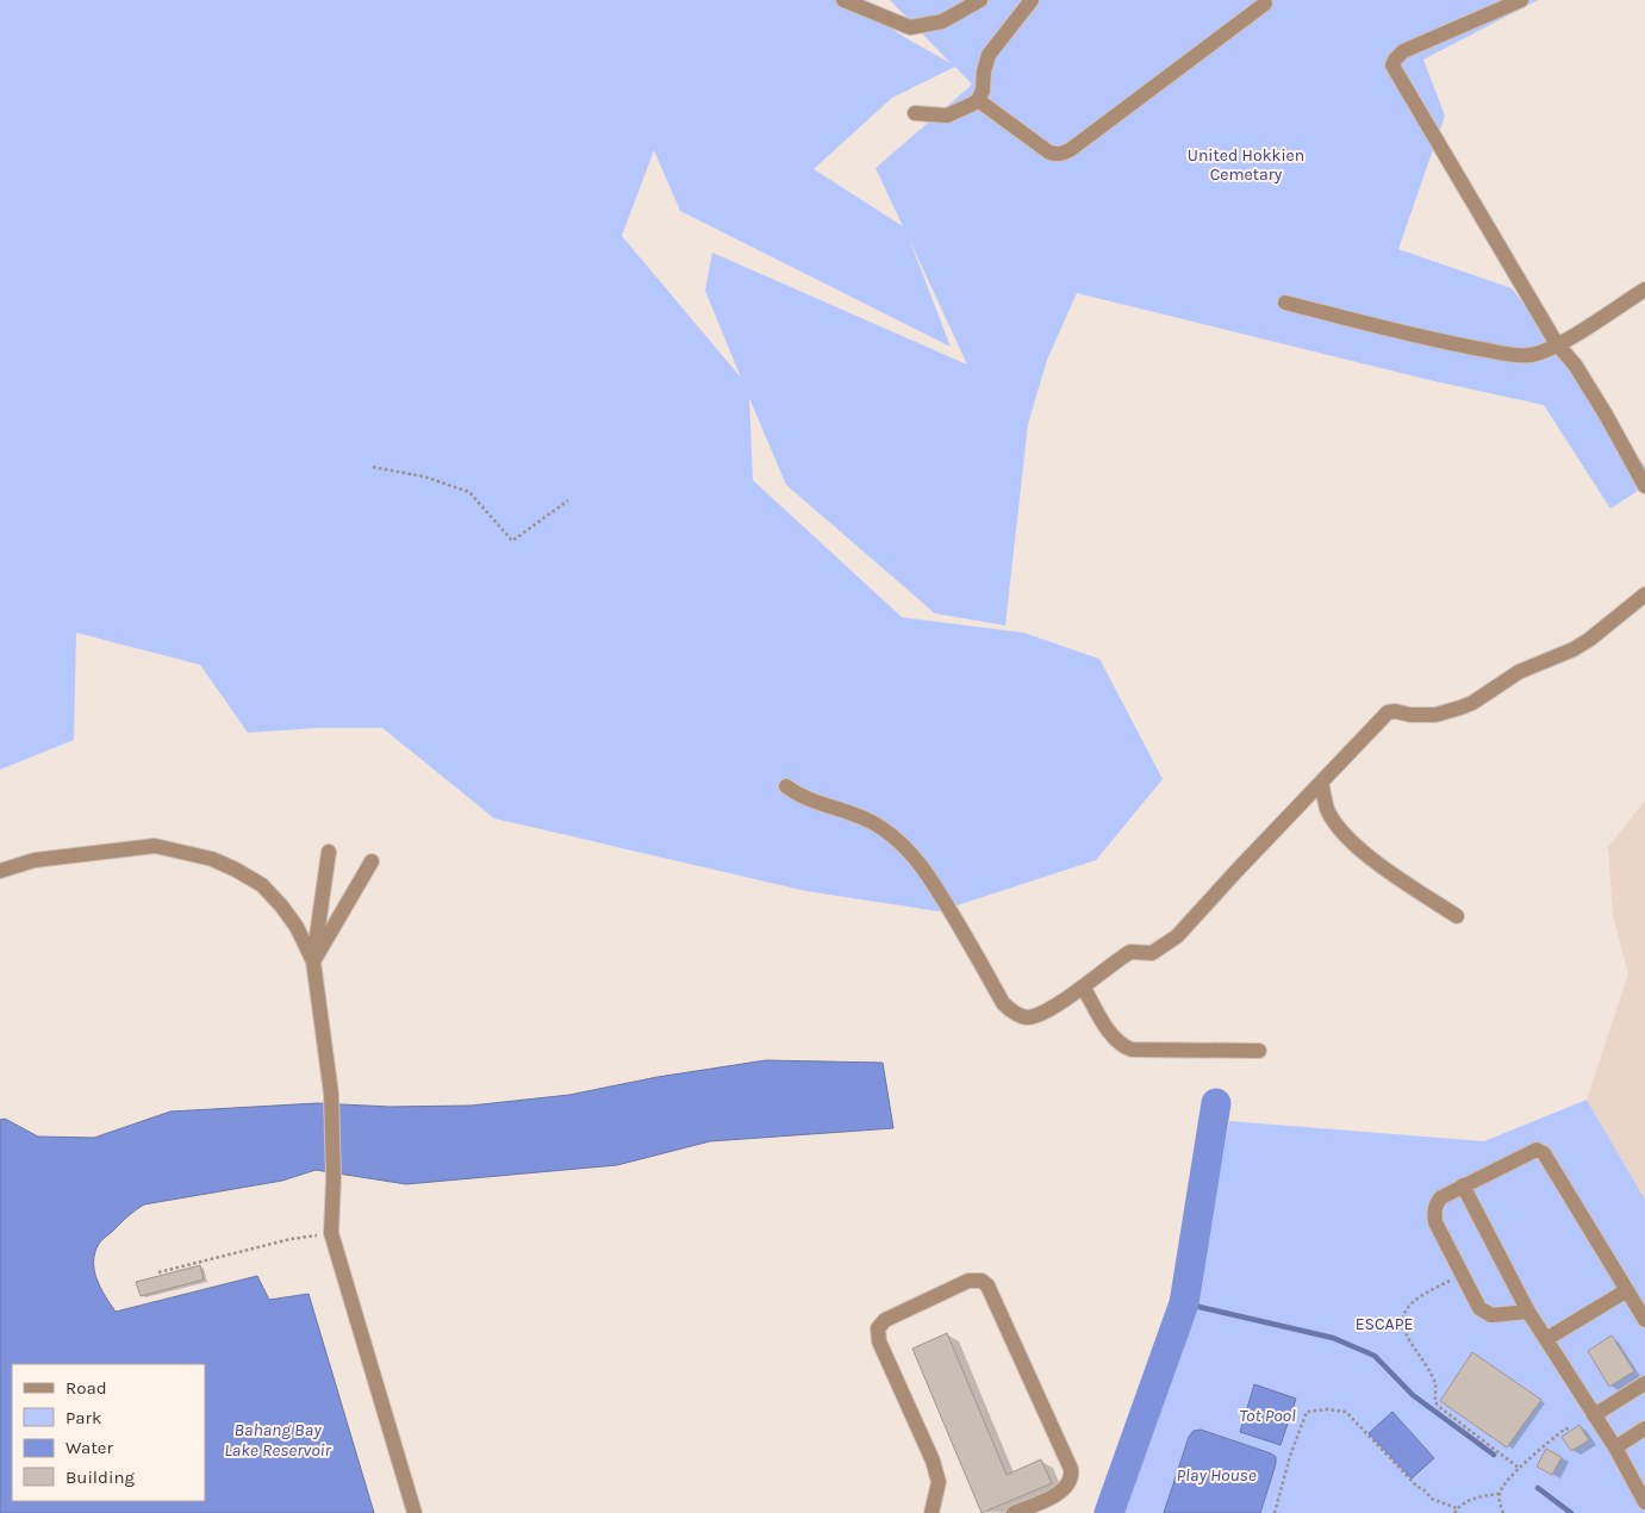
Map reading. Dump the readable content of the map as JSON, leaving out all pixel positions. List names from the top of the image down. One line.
{"water":["Tot Pool","Bahang Bay Lake Reservoir","Play House"],"parks":["United Hokkien Cemetary","ESCAPE"],"legend":["Road","Park","Water","Building"]}
